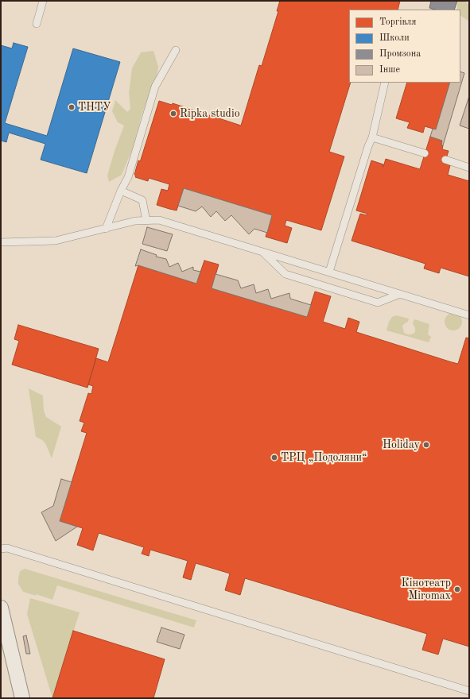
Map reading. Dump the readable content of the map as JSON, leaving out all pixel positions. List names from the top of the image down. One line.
{"places":["ТНТУ","Ripka studio","Holiday","ТРЦ „Подоляни“","Кінотеатр Miromax"],"legend":["Торгівля","Школи","Промзона","Інше"]}
